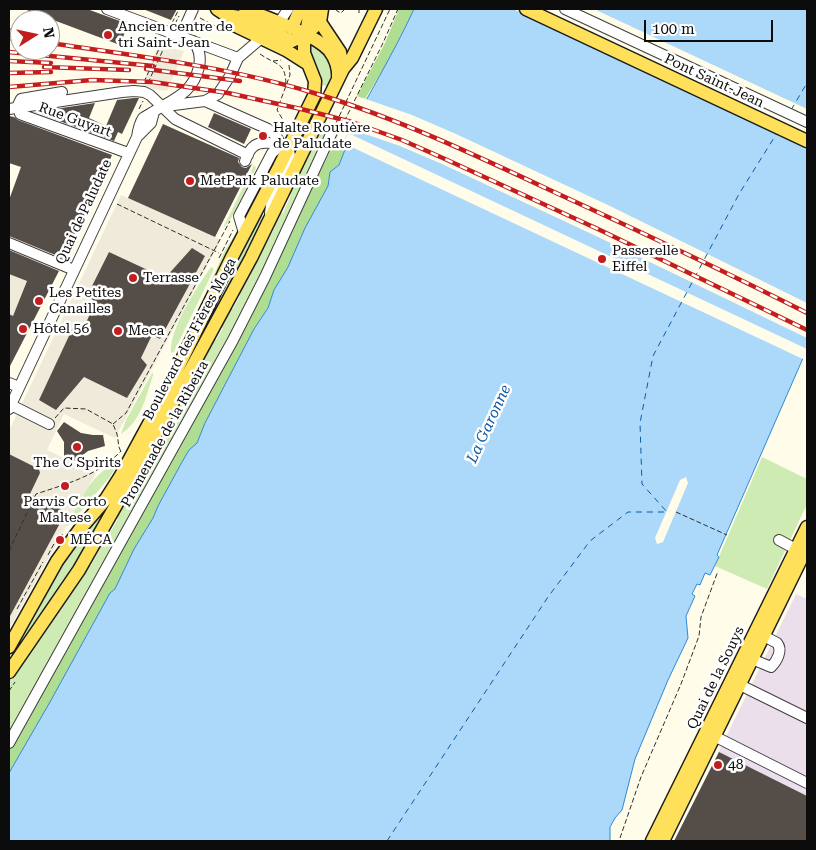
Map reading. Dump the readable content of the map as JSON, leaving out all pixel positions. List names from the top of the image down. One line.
{"streets":{"main road":["Pont Saint-Jean","Boulevard des Frères Moga","Quai de la Souys"],"street":["Rue Guyart","Quai de Paludate","Promenade de la Ribeira"]},"crossings":[["Rue Guyart","Quai de Paludate"]],"water":["La Garonne"],"places":["Ancien centre de tri Saint-Jean","Halte Routière de Paludate","MetPark Paludate","Passerelle Eiffel","Terrasse","Les Petites Canailles","Hôtel 56","Meca","The C Spirits","Parvis Corto Maltese","MÉCA","48"],"scale_bar":"100 m","north":"right"}
